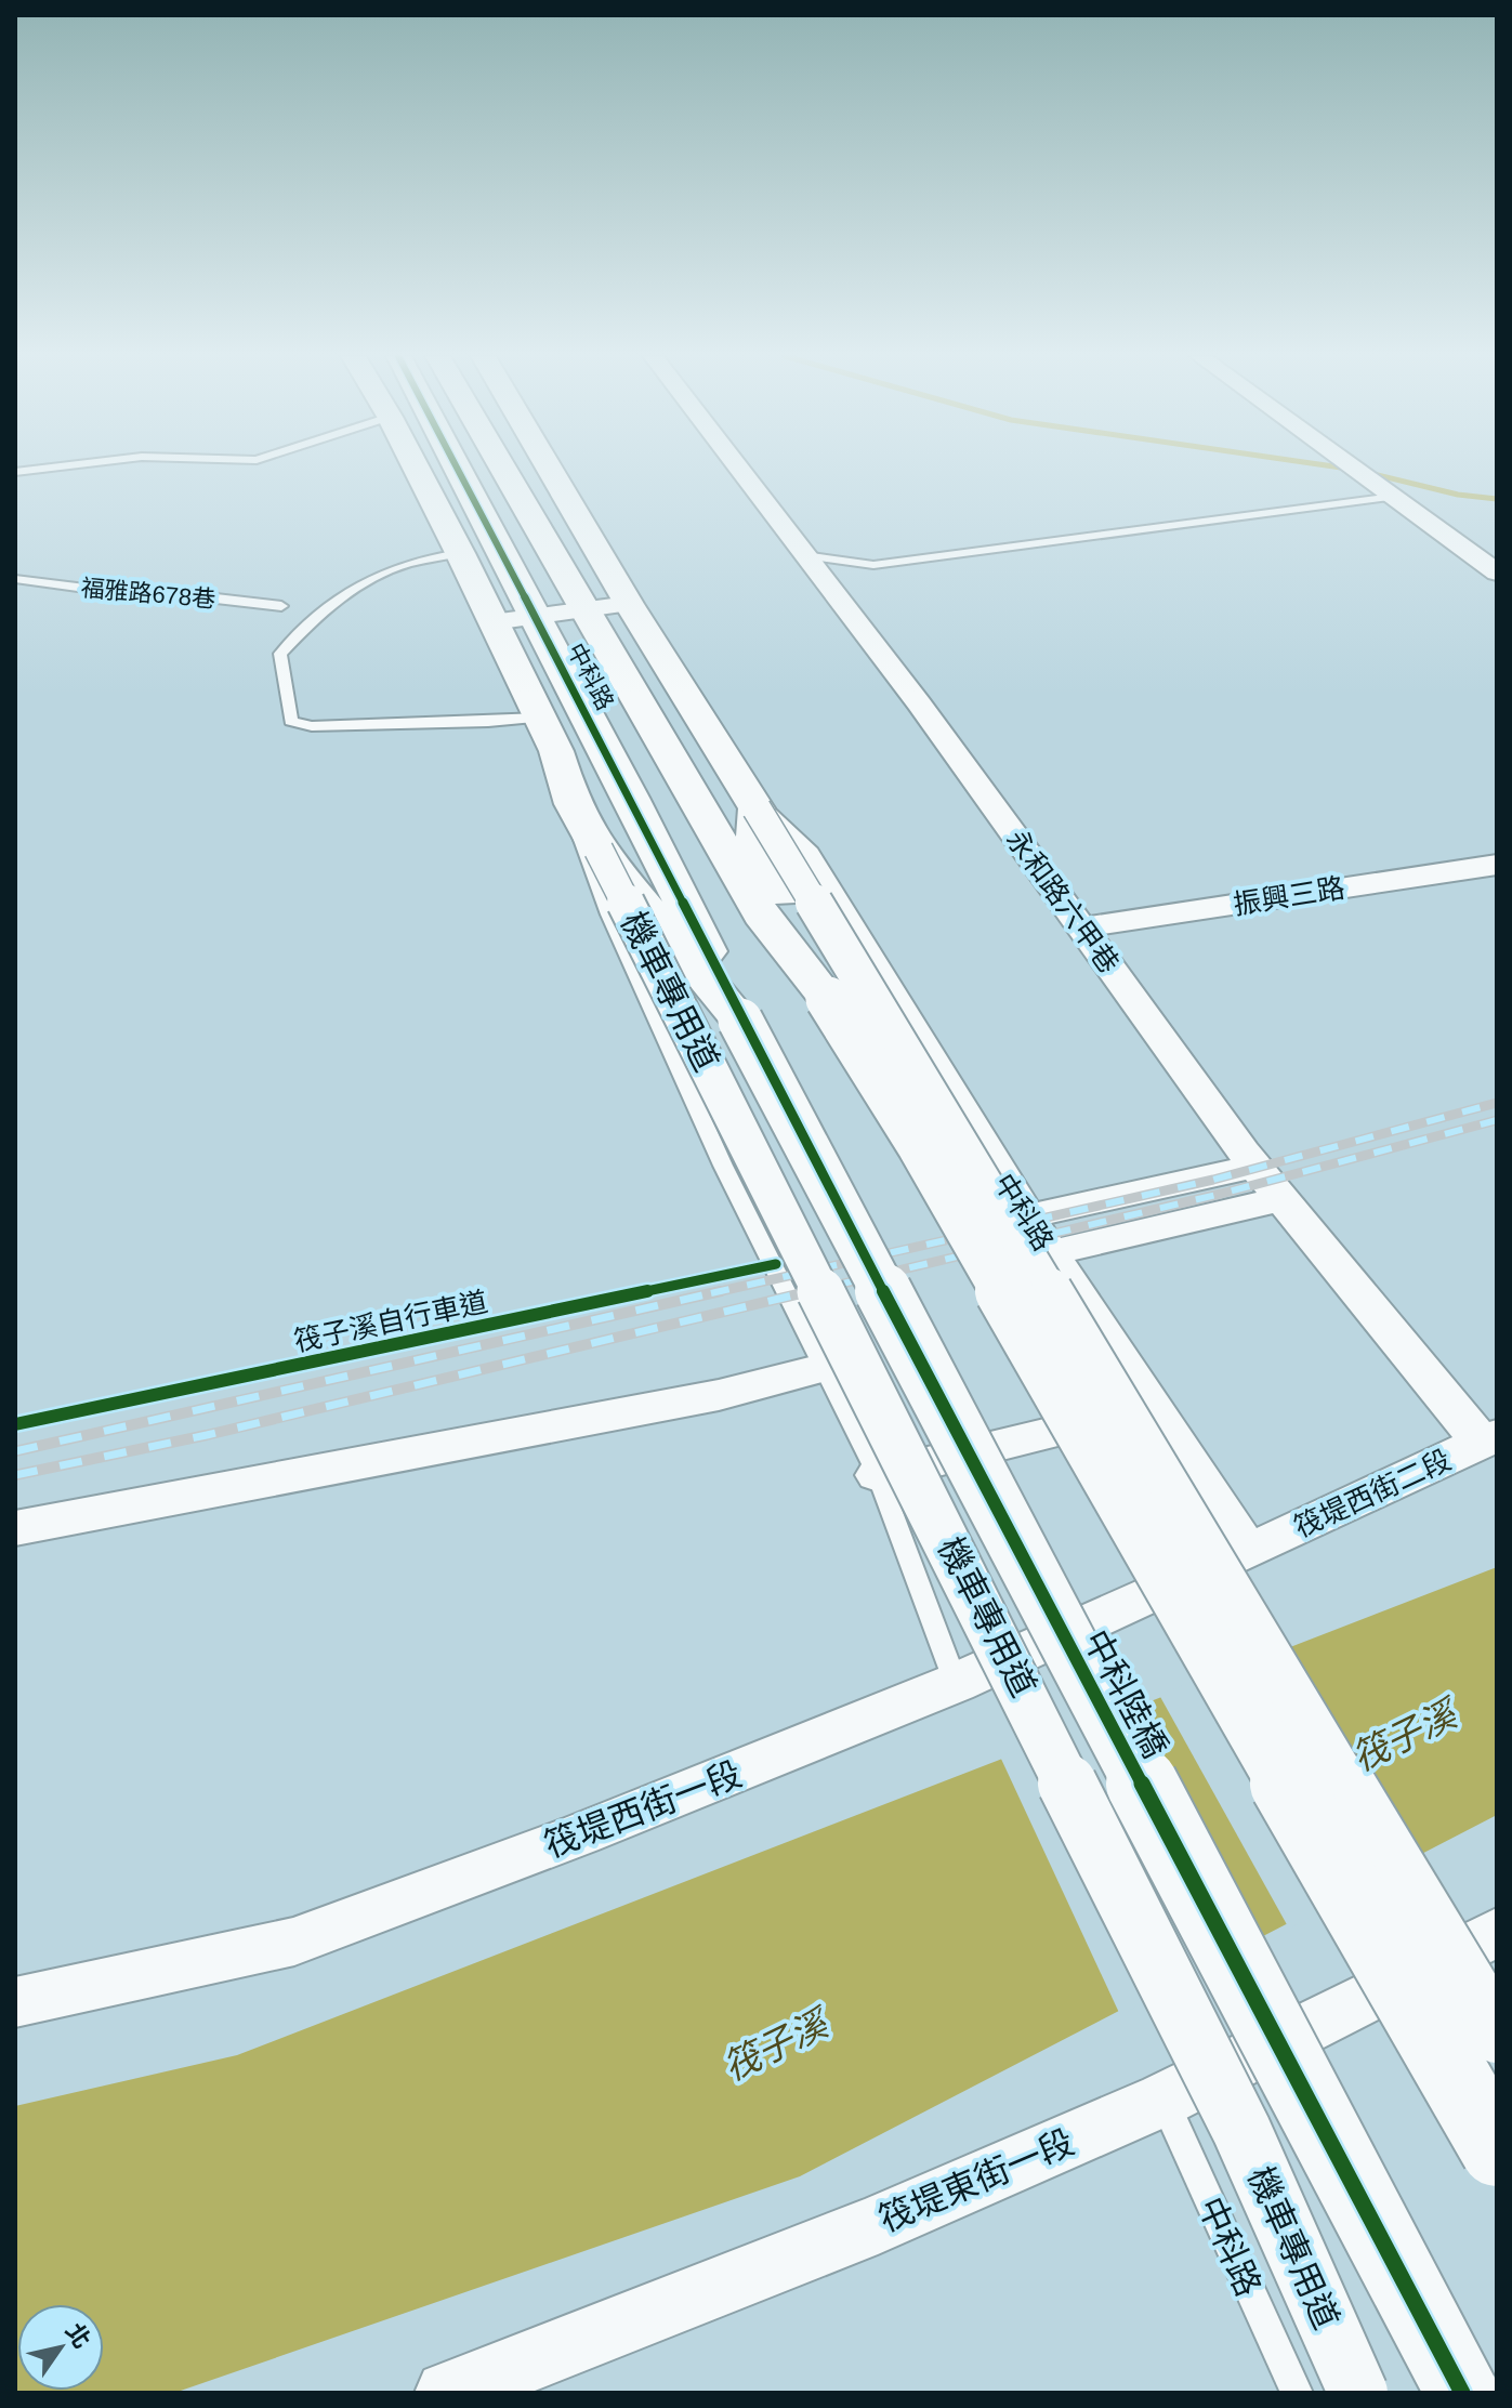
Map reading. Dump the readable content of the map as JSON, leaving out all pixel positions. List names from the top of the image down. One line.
{"streets":{"street":["中科路","振興三路","永和路六甲巷","機車專用道","筏堤西街二段","中科陸橋","筏堤西街一段","筏堤東街一段"],"lane":["福雅路678巷"],"cycle path":["筏子溪自行車道"]},"crossings":[["中科路","筏堤西街二段"],["中科路","中科陸橋"],["中科路","筏堤西街一段"],["中科路","筏堤東街一段"],["振興三路","永和路六甲巷"],["永和路六甲巷","筏堤西街二段"],["筏堤西街二段","筏堤西街一段"]],"water":["筏子溪"],"north":"top right"}
